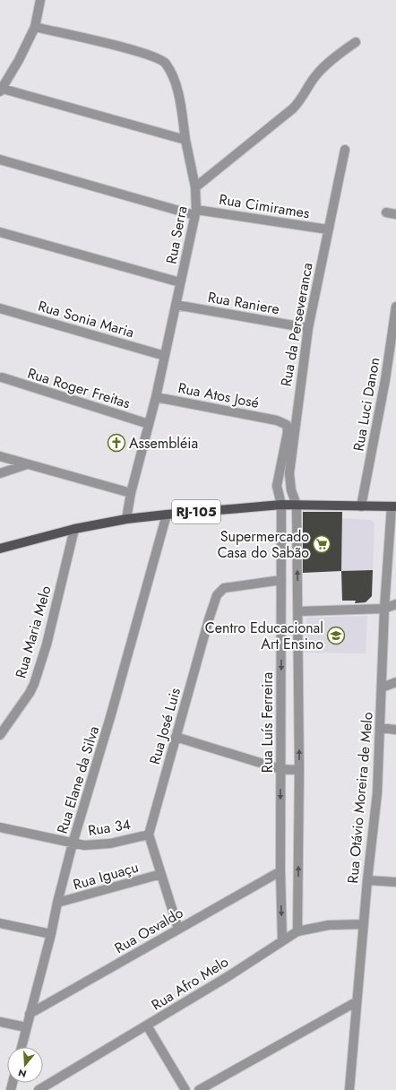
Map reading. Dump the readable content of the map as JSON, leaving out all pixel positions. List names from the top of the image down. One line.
{"streets":{"main road":["RJ-105"],"street":["Rua Cimirames","Rua Serra","Rua Raniere","Rua Sonia Maria","Rua da Perseveranca","Rua Roger Freitas","Rua Atos José","Rua Luci Danon","Rua Maria Melo","Rua Luís Ferreira","Rua José Luis","Rua Elane da Silva","Rua Otávio Moreira de Melo","Rua 34","Rua Iguaçu","Rua Osvaldo","Rua Afro Melo"]},"crossings":[["Rua Cimirames","Rua Serra"],["Rua Cimirames","Rua da Perseveranca"],["Rua Serra","Rua Raniere"],["Rua Serra","Rua Sonia Maria"],["Rua Serra","Rua Roger Freitas"],["Rua Serra","Rua Atos José"],["Rua Serra","RJ-105"],["Rua Raniere","Rua da Perseveranca"],["Rua da Perseveranca","RJ-105"],["Rua Atos José","Rua Luís Ferreira"],["Rua Luci Danon","RJ-105"],["RJ-105","Rua Maria Melo"],["RJ-105","Rua Luís Ferreira"],["RJ-105","Rua Elane da Silva"],["RJ-105","Rua Otávio Moreira de Melo"],["Rua Luís Ferreira","Rua José Luis"],["Rua Luís Ferreira","Rua Osvaldo"],["Rua Luís Ferreira","Rua Afro Melo"],["Rua José Luis","Rua 34"],["Rua Elane da Silva","Rua 34"],["Rua Elane da Silva","Rua Iguaçu"],["Rua Elane da Silva","Rua Osvaldo"],["Rua Otávio Moreira de Melo","Rua Afro Melo"]],"places":{"church":["Assembléia"],"supermarket":["Supermercado Casa do Sabão"],"school or university":["Centro Educacional Art Ensino"]},"north":"bottom"}
